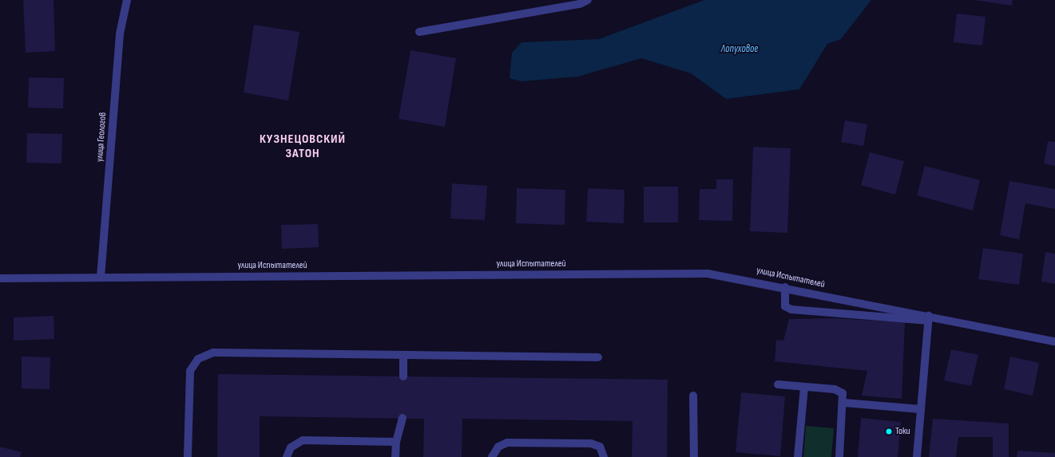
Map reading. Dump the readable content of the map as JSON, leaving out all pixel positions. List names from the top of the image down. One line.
{"streets":{"street":["улица Геологов","улица Испытателей"]},"crossings":[["улица Геологов","улица Испытателей"]],"districts":["КУЗНЕЦОВСКИЙ ЗАТОН"],"water":["Лопуховое"],"places":["Токи"]}
